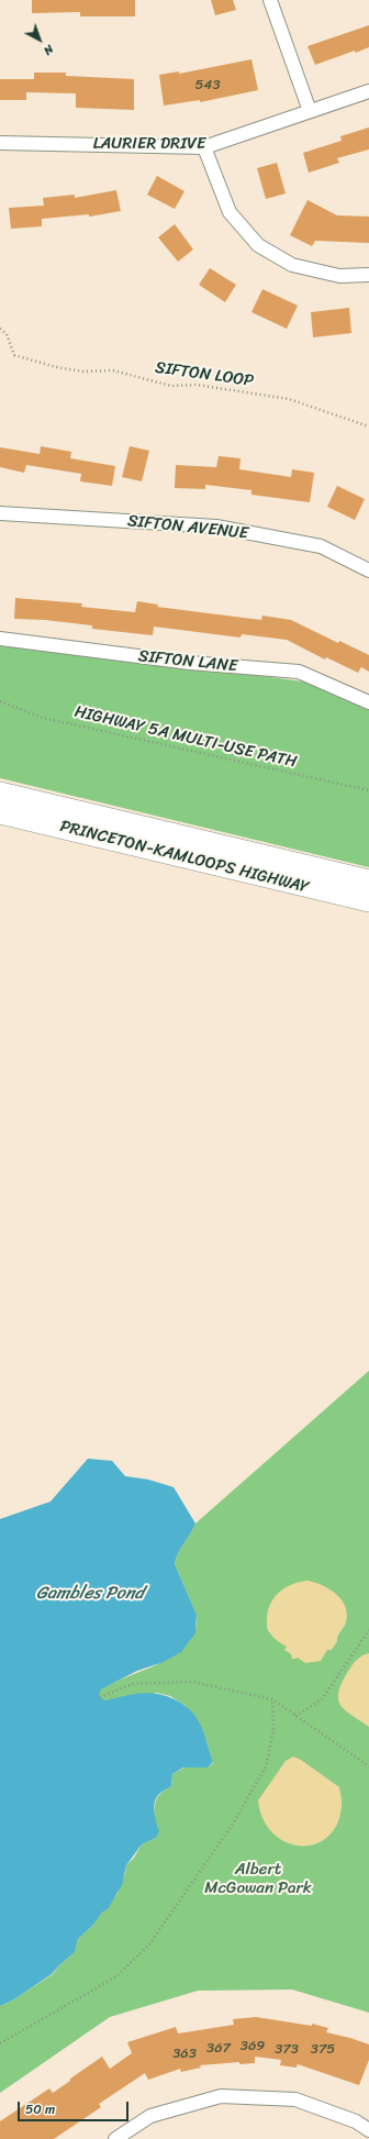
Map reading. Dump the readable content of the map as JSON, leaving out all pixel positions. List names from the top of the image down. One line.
{"streets":{"main road":["PRINCETON-KAMLOOPS HIGHWAY"],"street":["LAURIER DRIVE","SIFTON AVENUE","SIFTON LANE"],"path":["SIFTON LOOP","HIGHWAY 5A MULTI-USE PATH"]},"water":["Gambles Pond"],"parks":["Albert McGowan Park"],"house_numbers":["543","369","367","373","375","363"],"scale_bar":"50 m","north":"bottom right"}
